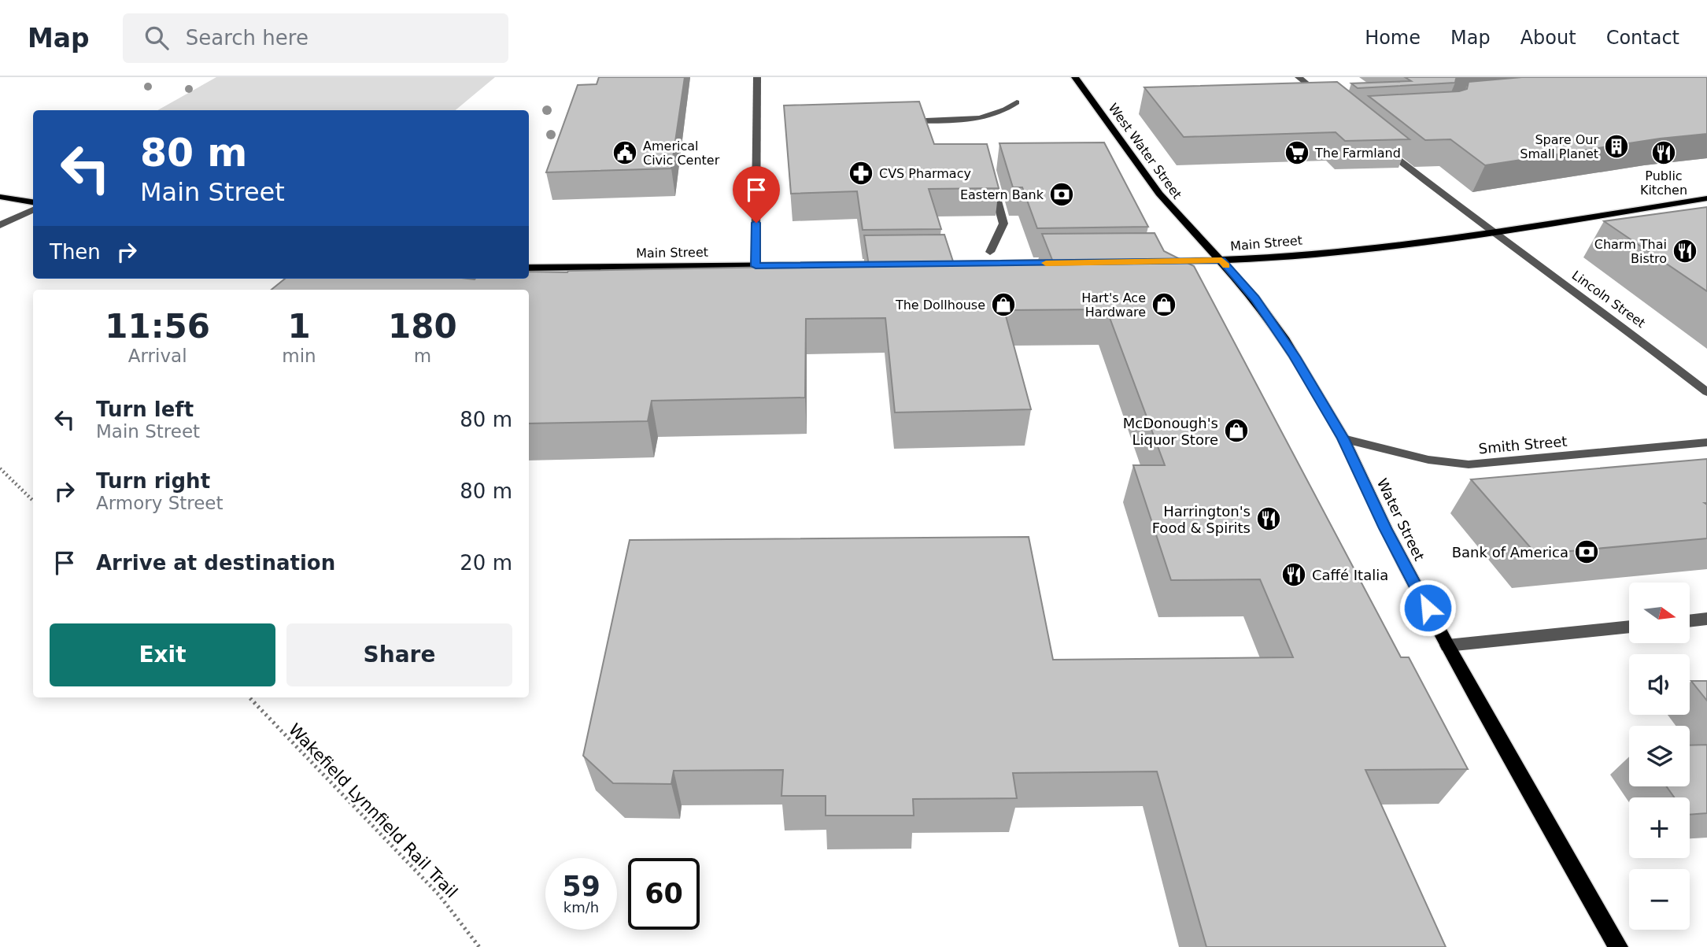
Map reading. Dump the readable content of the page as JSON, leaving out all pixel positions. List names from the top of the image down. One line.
{"streets":{"main road":["West Water Street","Main Street","Water Street"],"street":["Lincoln Street","Smith Street"],"path":["Wakefield Lynnfield Rail Trail"]},"crossings":[["West Water Street","Main Street"],["West Water Street","Water Street"],["Main Street","Lincoln Street"],["Main Street","Water Street"],["Smith Street","Water Street"]],"places":{"building":["Spare Our Small Planet"],"public building":["Americal Civic Center"],"supermarket":["The Farmland"],"restaurant":["Public Kitchen","Charm Thai Bistro","Harrington's Food & Spirits","Caffé Italia"],"pharmacy":["CVS Pharmacy"],"bank":["Eastern Bank","Bank of America"],"shop":["The Dollhouse","Hart's Ace Hardware","McDonough's Liquor Store"]},"north":"right","page":{"header":"Map","search":"Search here","nav":["Home","Map","About","Contact"],"turn":["80 m","Main Street"],"then":"Then","eta":["11:56","Arrival","1","min","180","m"],"list":[{"name":"Turn left","note":"Main Street","value":"80 m"},{"name":"Turn right","note":"Armory Street","value":"80 m"},{"name":"Arrive at destination","value":"20 m"}],"map_buttons":["+","−"],"buttons":["Exit","Share"],"speed":"59 km/h","limit":"60"}}
